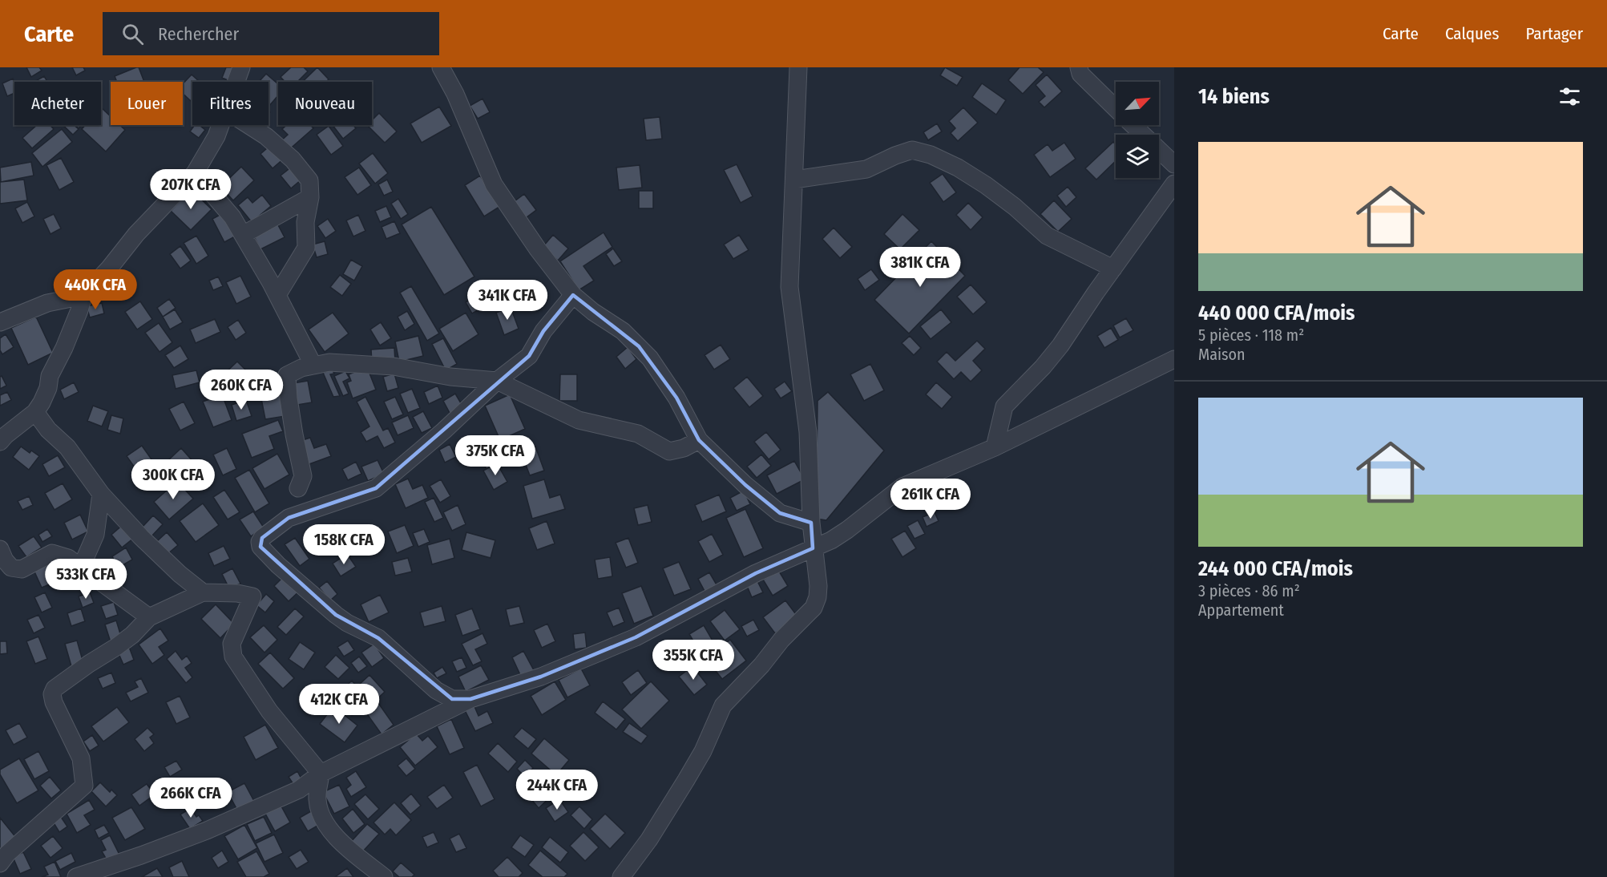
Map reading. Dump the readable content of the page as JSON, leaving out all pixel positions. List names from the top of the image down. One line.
{"north":"top right","page":{"header":"Carte","search":"Rechercher","nav":["Carte","Calques","Partager"],"heading":"14 biens","chip":["Acheter","Louer","Filtres","Nouveau"],"list":[{"name":"440 000 CFA/mois","note":"5 pièces · 118 m² · Maison"},{"name":"244 000 CFA/mois","note":"3 pièces · 86 m² · Appartement"}],"price":["207K CFA","381K CFA","440K CFA","341K CFA","260K CFA","375K CFA","300K CFA","261K CFA","158K CFA","533K CFA","355K CFA","412K CFA","244K CFA","266K CFA"]}}
